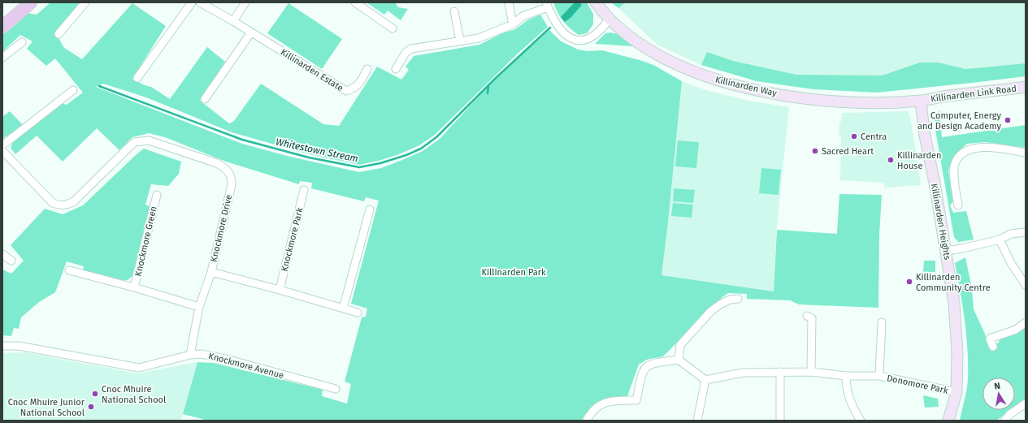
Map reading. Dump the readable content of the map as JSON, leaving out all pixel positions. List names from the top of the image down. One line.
{"streets":{"street":["Killinarden Estate","Killinarden Way","Killinarden Link Road","Killinarden Heights","Knockmore Drive","Knockmore Park","Knockmore Green","Knockmore Avenue","Donomore Park"]},"crossings":[["Killinarden Way","Killinarden Link Road"],["Killinarden Way","Killinarden Heights"],["Killinarden Link Road","Killinarden Heights"],["Killinarden Heights","Donomore Park"],["Knockmore Drive","Knockmore Green"],["Knockmore Drive","Knockmore Avenue"]],"water":["Whitestown Stream"],"parks":["Killinarden Park"],"places":["Computer, Energy and Design Academy","Centra","Sacred Heart","Killinarden House","Killinarden Community Centre","Cnoc Mhuire National School","Cnoc Mhuire Junior National School"],"north":"top"}
